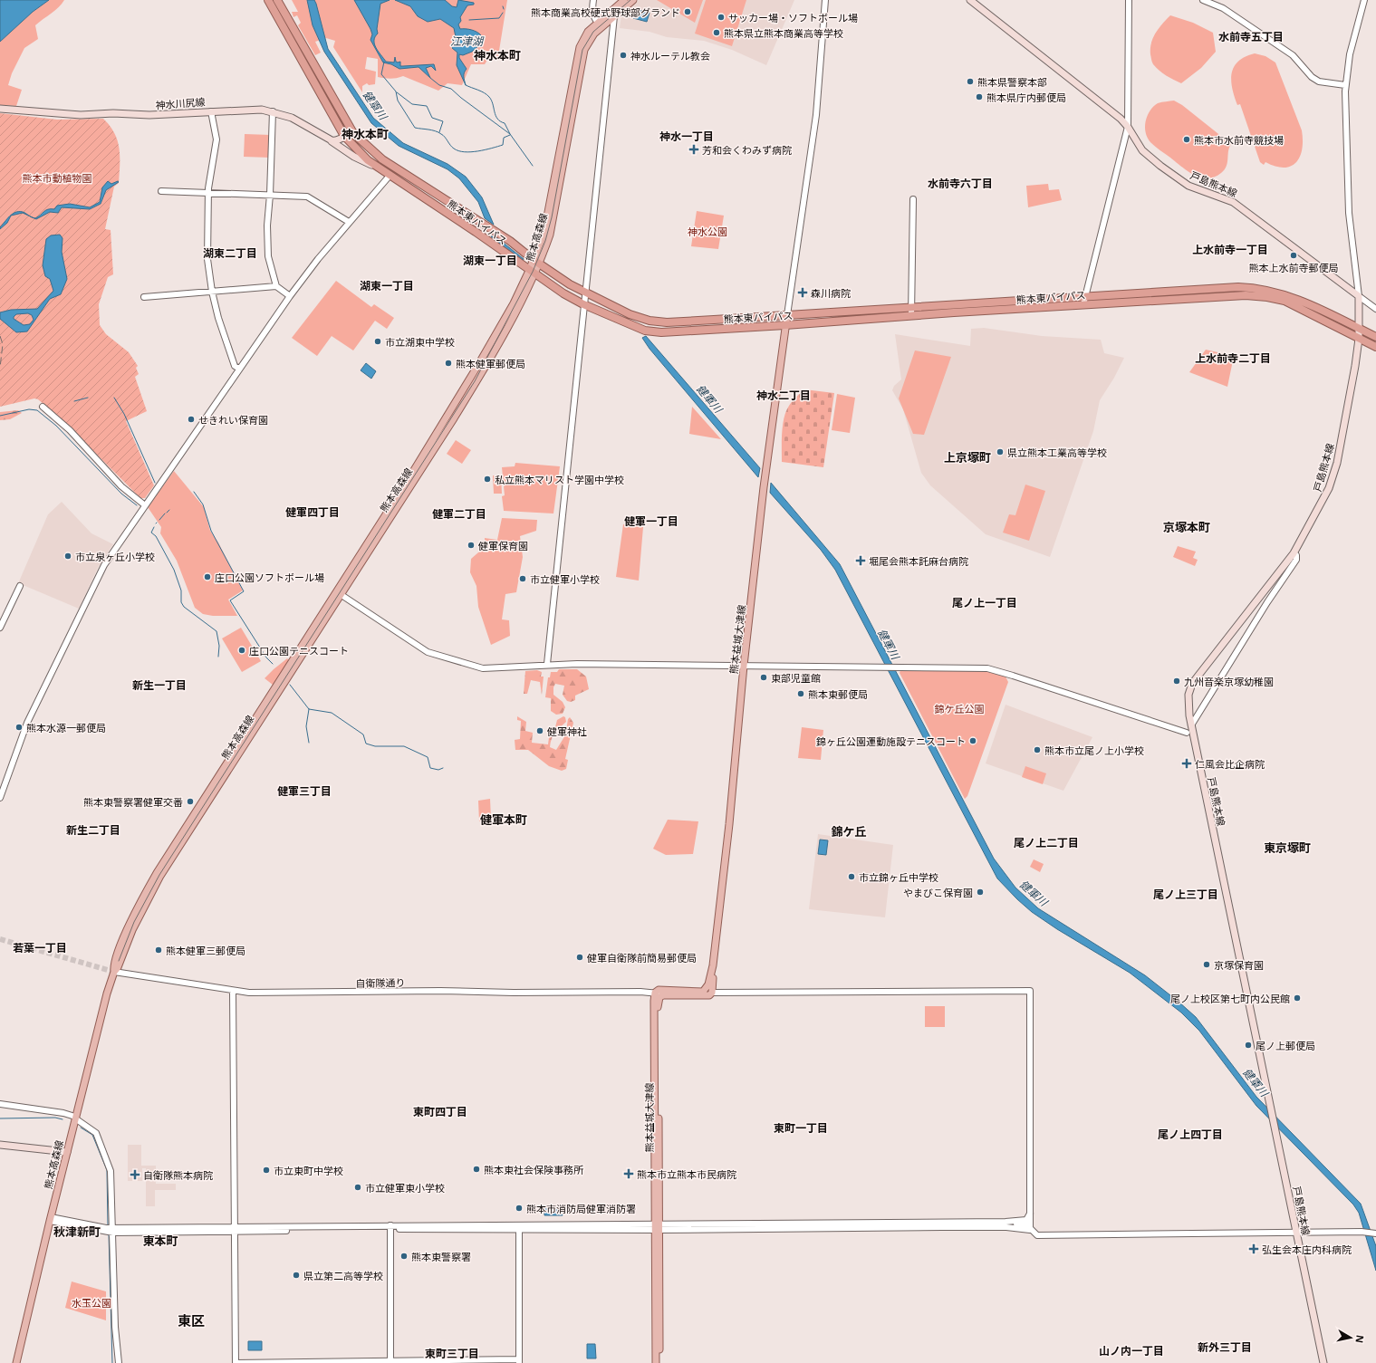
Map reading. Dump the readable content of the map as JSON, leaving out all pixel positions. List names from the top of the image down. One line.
{"streets":{"highway":["熊本東バイパス"],"main road":["神水川尻線","戸島熊本線","熊本高森線","熊本益城大津線"],"street":["自衛隊通り"]},"crossings":[["神水川尻線","熊本東バイパス"],["戸島熊本線","熊本東バイパス"],["熊本東バイパス","熊本高森線"],["熊本東バイパス","熊本益城大津線"],["熊本高森線","自衛隊通り"],["熊本益城大津線","自衛隊通り"]],"districts":["水前寺五丁目","神水本町","神水本町","神水一丁目","水前寺六丁目","上水前寺一丁目","湖東二丁目","湖東一丁目","湖東一丁目","上水前寺二丁目","神水二丁目","上京塚町","健軍四丁目","健軍二丁目","健軍一丁目","京塚本町","尾ノ上一丁目","新生一丁目","健軍三丁目","健軍本町","新生二丁目","錦ケ丘","尾ノ上二丁目","東京塚町","尾ノ上三丁目","若葉一丁目","東町四丁目","東町一丁目","尾ノ上四丁目","秋津新町","東本町","東区","新外三丁目","山ノ内一丁目","東町三丁目"],"water":["江津湖","健軍川"],"parks":["熊本市動植物園","神水公園","錦ケ丘公園","水玉公園"],"places":{"other":["熊本商業高校硬式野球部グランド","サッカー場・ソフトボール場","熊本県立熊本商業高等学校","神水ルーテル教会","熊本県警察本部","熊本県庁内郵便局","熊本市水前寺競技場","熊本上水前寺郵便局","市立湖東中学校","熊本健軍郵便局","せきれい保育園","県立熊本工業高等学校","私立熊本マリスト学園中学校","健軍保育園","市立泉ヶ丘小学校","庄口公園ソフトボール場","市立健軍小学校","庄口公園テニスコート","東部児童館","九州音楽京塚幼稚園","熊本東郵便局","熊本水源一郵便局","健軍神社","錦ヶ丘公園運動施設テニスコート","熊本市立尾ノ上小学校","熊本東警察署健軍交番","市立錦ヶ丘中学校","やまびこ保育園","熊本健軍三郵便局","健軍自衛隊前簡易郵便局","京塚保育園","尾ノ上校区第七町内公民館","尾ノ上郵便局","熊本東社会保険事務所","市立東町中学校","市立健軍東小学校","熊本市消防局健軍消防署","熊本東警察署","県立第二高等学校"],"health":["芳和会くわみず病院","森川病院","堀尾会熊本託麻台病院","仁風会比企病院","熊本市立熊本市民病院","自衛隊熊本病院","弘生会本庄内科病院"]},"north":"right"}
